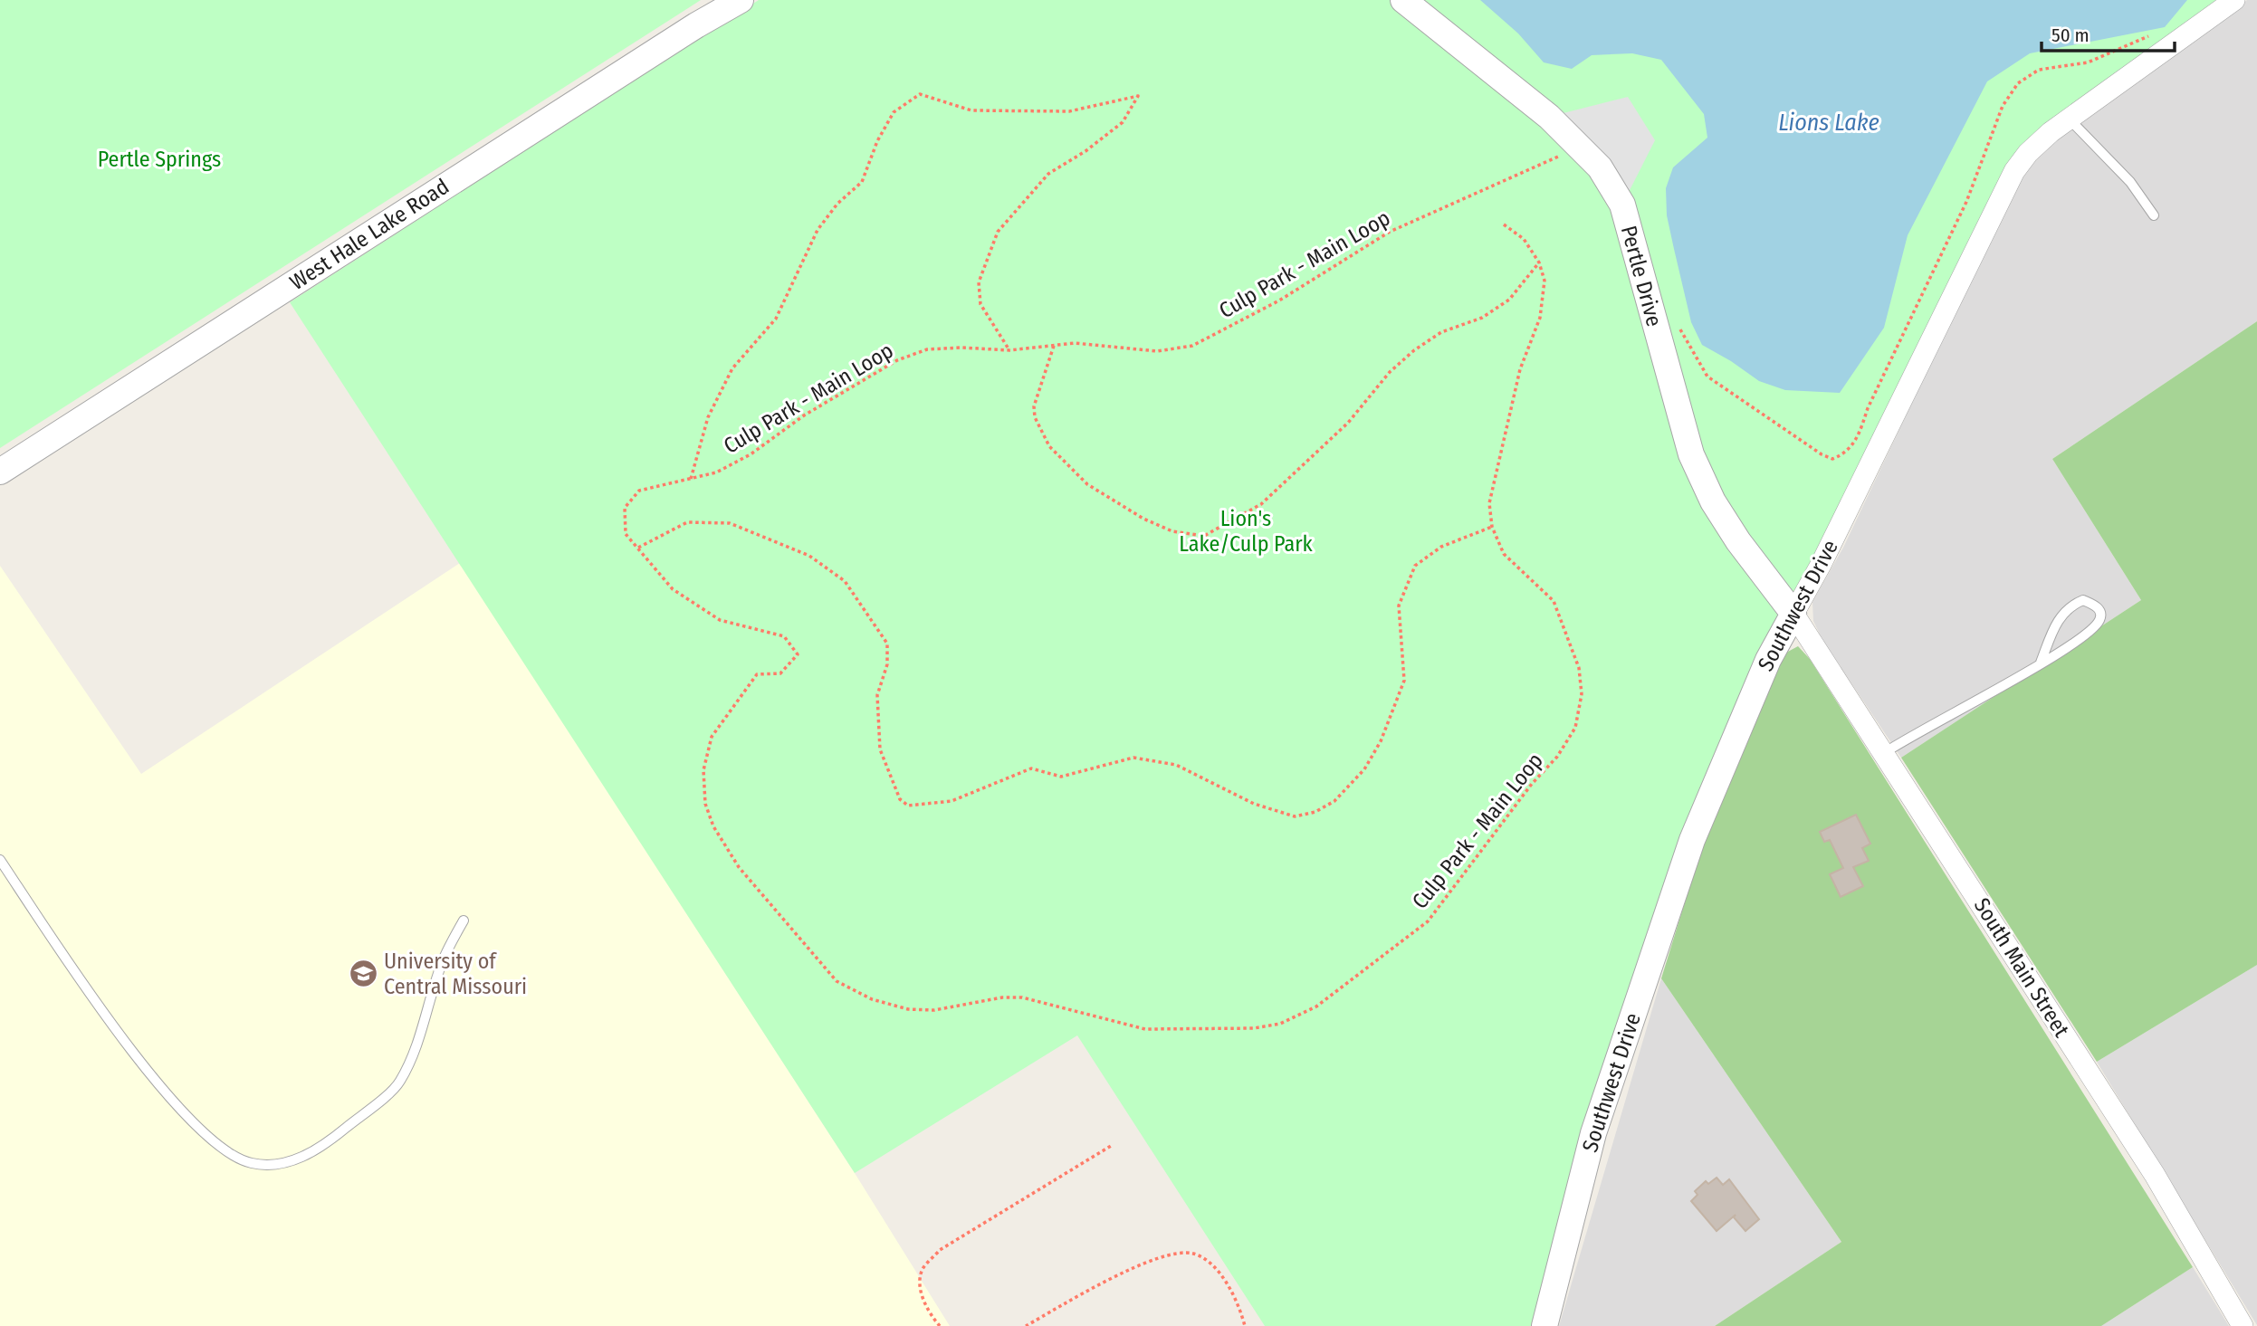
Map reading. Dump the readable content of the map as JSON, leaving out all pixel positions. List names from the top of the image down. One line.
{"streets":{"street":["West Hale Lake Road","Pertle Drive","Southwest Drive","South Main Street"],"path":["Culp Park - Main Loop"]},"crossings":[["Culp Park - Main Loop","Pertle Drive"],["Pertle Drive","Southwest Drive"],["Pertle Drive","South Main Street"],["Southwest Drive","South Main Street"]],"water":["Lions Lake"],"parks":["Pertle Springs","Lion's Lake/Culp Park"],"places":{"school or university":["University of Central Missouri"]},"scale_bar":"50 m"}
